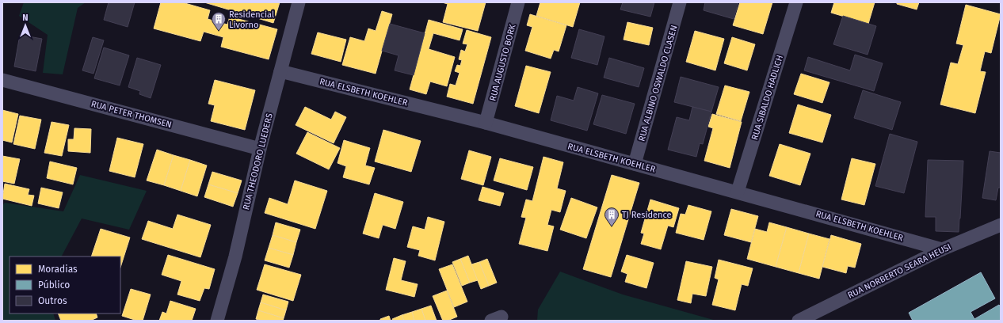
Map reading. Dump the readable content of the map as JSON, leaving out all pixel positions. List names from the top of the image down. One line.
{"streets":{"street":["RUA AUGUSTO BORK","RUA ALBINO OSWALDO CLASEN","RUA ELSBETH KOEHLER","RUA SIBALDO HADLICH","RUA PETER THOMSEN","RUA THEODORO LUEDERS","RUA NORBERTO SEARA HEUSI"]},"crossings":[["RUA AUGUSTO BORK","RUA ELSBETH KOEHLER"],["RUA ALBINO OSWALDO CLASEN","RUA ELSBETH KOEHLER"],["RUA ELSBETH KOEHLER","RUA SIBALDO HADLICH"],["RUA ELSBETH KOEHLER","RUA THEODORO LUEDERS"],["RUA ELSBETH KOEHLER","RUA NORBERTO SEARA HEUSI"],["RUA PETER THOMSEN","RUA THEODORO LUEDERS"]],"places":{"building":["Residencial Livorno","TJ Residence"]},"legend":["Moradias","Público","Outros"],"north":"top"}
